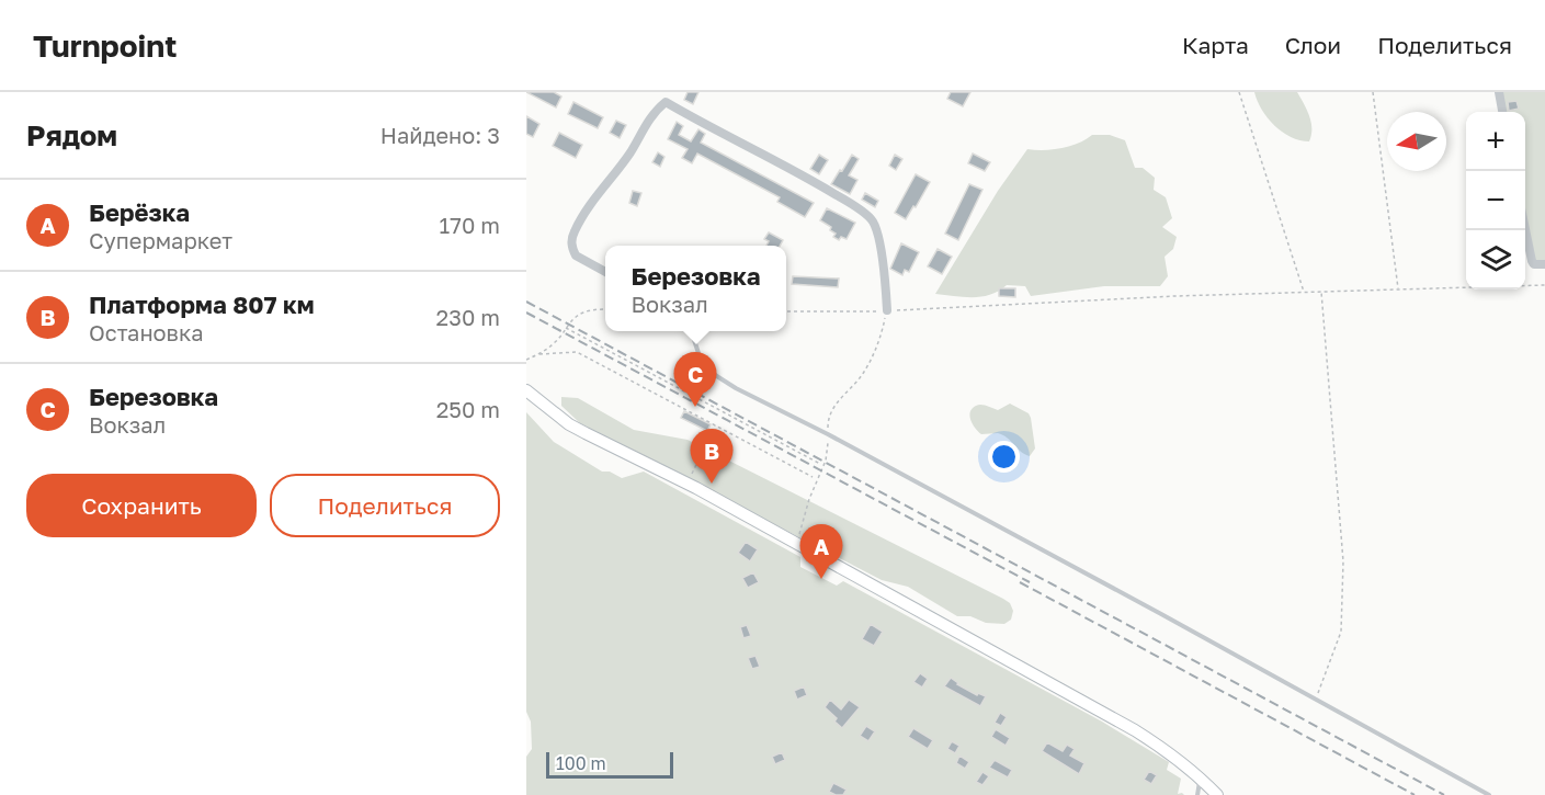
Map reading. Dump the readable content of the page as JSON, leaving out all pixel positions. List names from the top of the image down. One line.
{"scale_bar":"100 m","north":"left","page":{"header":"Turnpoint","nav":["Карта","Слои","Поделиться"],"heading":["Рядом","Найдено: 3"],"map_buttons":["+","−"],"list":[{"mark":"A","name":"Берёзка","note":"Супермаркет","value":"170 m"},{"mark":"B","name":"Платформа 807 км","note":"Остановка","value":"230 m"},{"mark":"C","name":"Березовка","note":"Вокзал","value":"250 m"}],"popup":["Березовка","Вокзал"],"pins":["C","B","A"],"buttons":["Сохранить","Поделиться"],"scale":"100 m"}}
